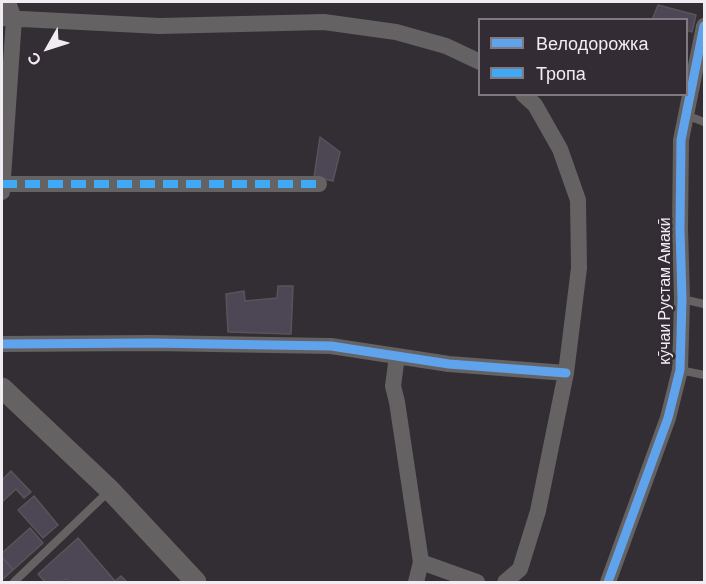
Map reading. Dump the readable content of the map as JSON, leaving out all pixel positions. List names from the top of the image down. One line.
{"streets":{"street":["кӯчаи Рустам Амакӣ"]},"legend":["Велодорожка","Тропа"],"north":"bottom left"}
